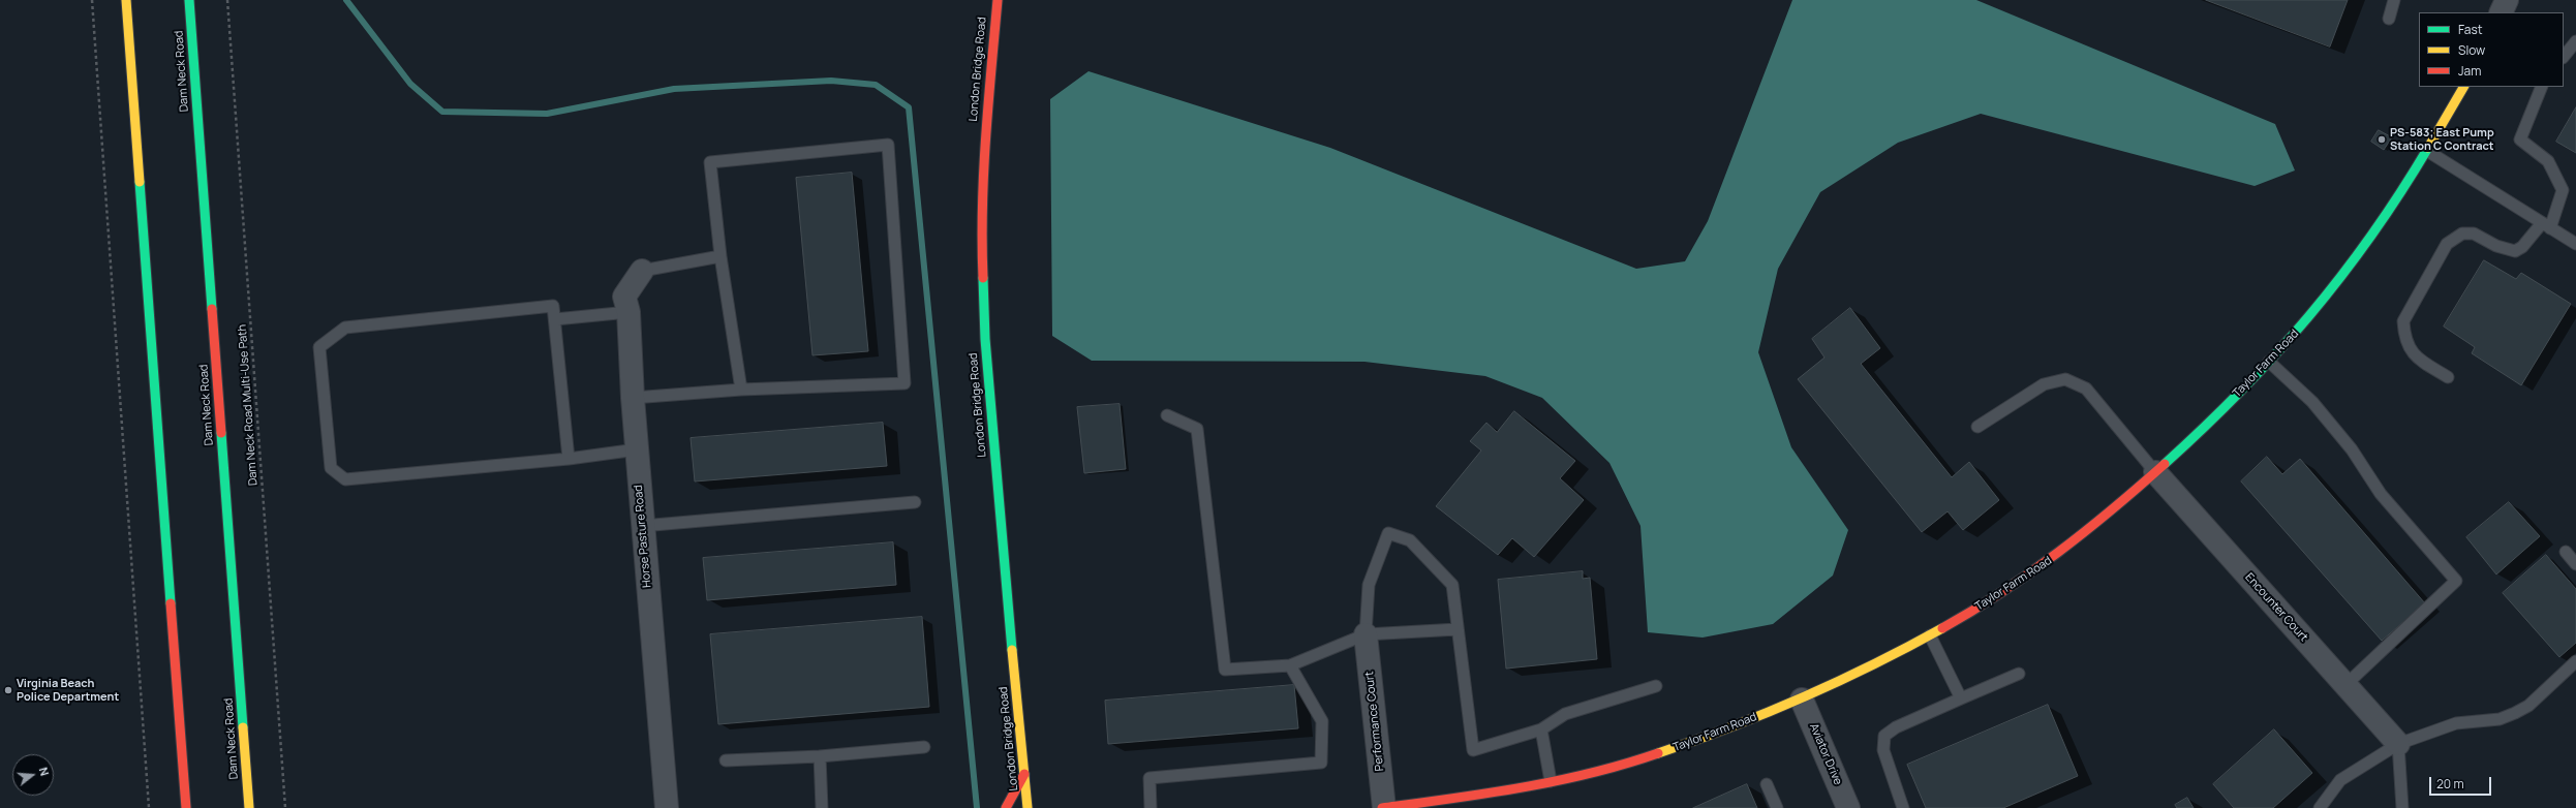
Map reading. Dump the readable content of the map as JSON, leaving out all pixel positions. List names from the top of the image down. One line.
{"streets":{"street":["London Bridge Road","Dam Neck Road","Taylor Farm Road","Horse Pasture Road","Encounter Court","Performance Court","Aviator Drive"],"path":["Dam Neck Road Multi-Use Path"]},"crossings":[["Taylor Farm Road","Encounter Court"],["Taylor Farm Road","Performance Court"],["Taylor Farm Road","Aviator Drive"]],"places":["PS-583; East Pump Station C Contract","Virginia Beach Police Department"],"legend":["Fast","Slow","Jam"],"scale_bar":"20 m","north":"right"}
